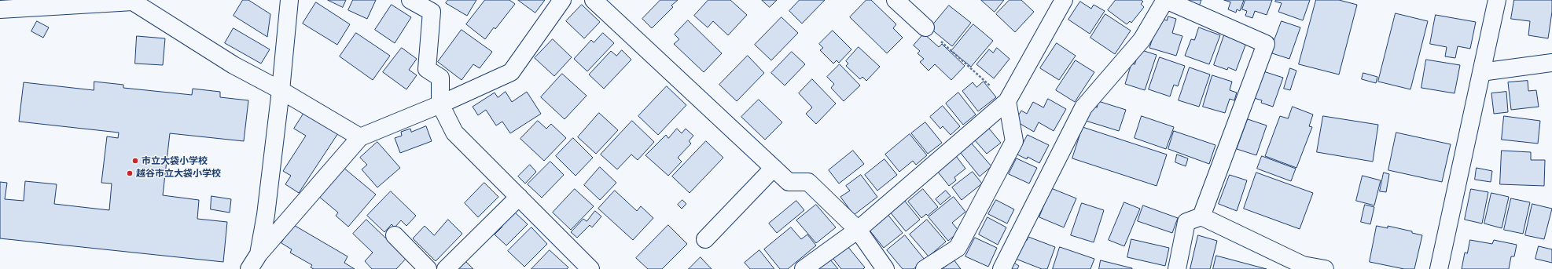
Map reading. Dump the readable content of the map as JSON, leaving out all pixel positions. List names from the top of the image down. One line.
{"places":["市立大袋小学校","越谷市立大袋小学校"]}
